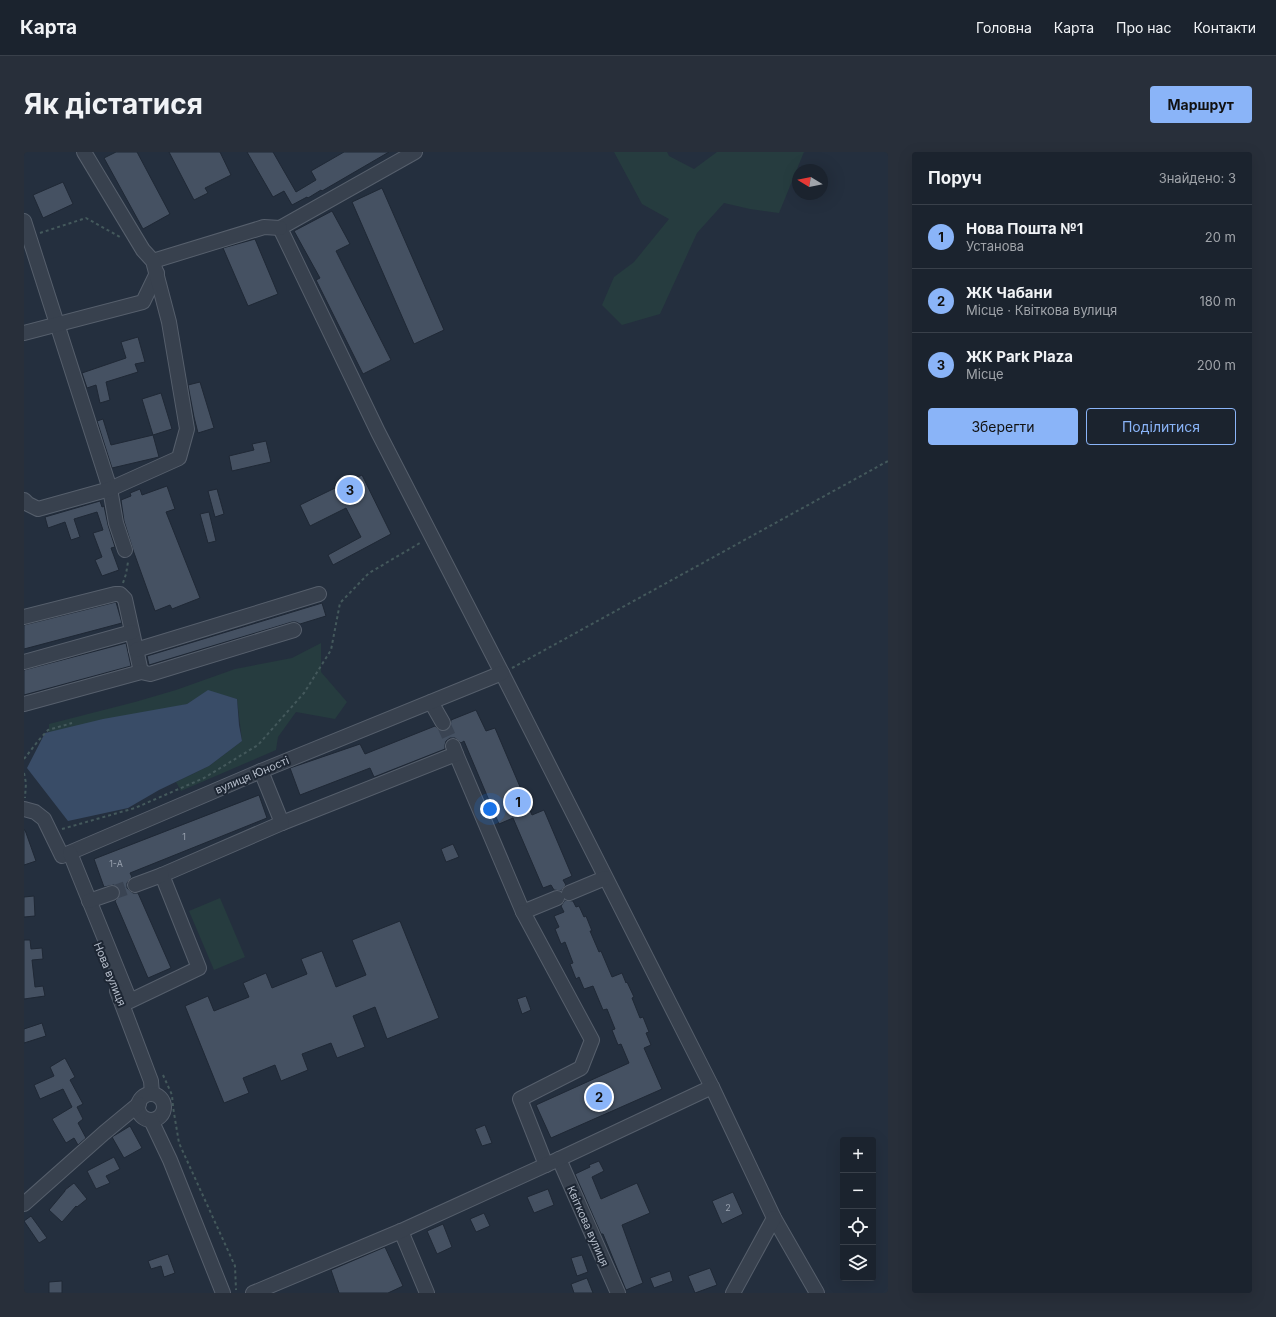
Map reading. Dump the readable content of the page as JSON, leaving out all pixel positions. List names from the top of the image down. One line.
{"streets":{"street":["вулиця Юності","Нова вулиця","Квіткова вулиця"]},"crossings":[["вулиця Юності","Нова вулиця"]],"house_numbers":["1","1-А","2"],"north":"left","page":{"header":"Карта","nav":["Головна","Карта","Про нас","Контакти"],"buttons":["Маршрут",["Зберегти","Поділитися"]],"title":"Як дістатися","heading":["Поруч","Знайдено: 3"],"list":[{"mark":"1","name":"Нова Пошта №1","note":"Установа","value":"20 m"},{"mark":"2","name":"ЖК Чабани","note":"Місце · Квіткова вулиця","value":"180 m"},{"mark":"3","name":"ЖК Park Plaza","note":"Місце","value":"200 m"}],"pins":["3","1","2"],"map_buttons":["+","−"]}}
